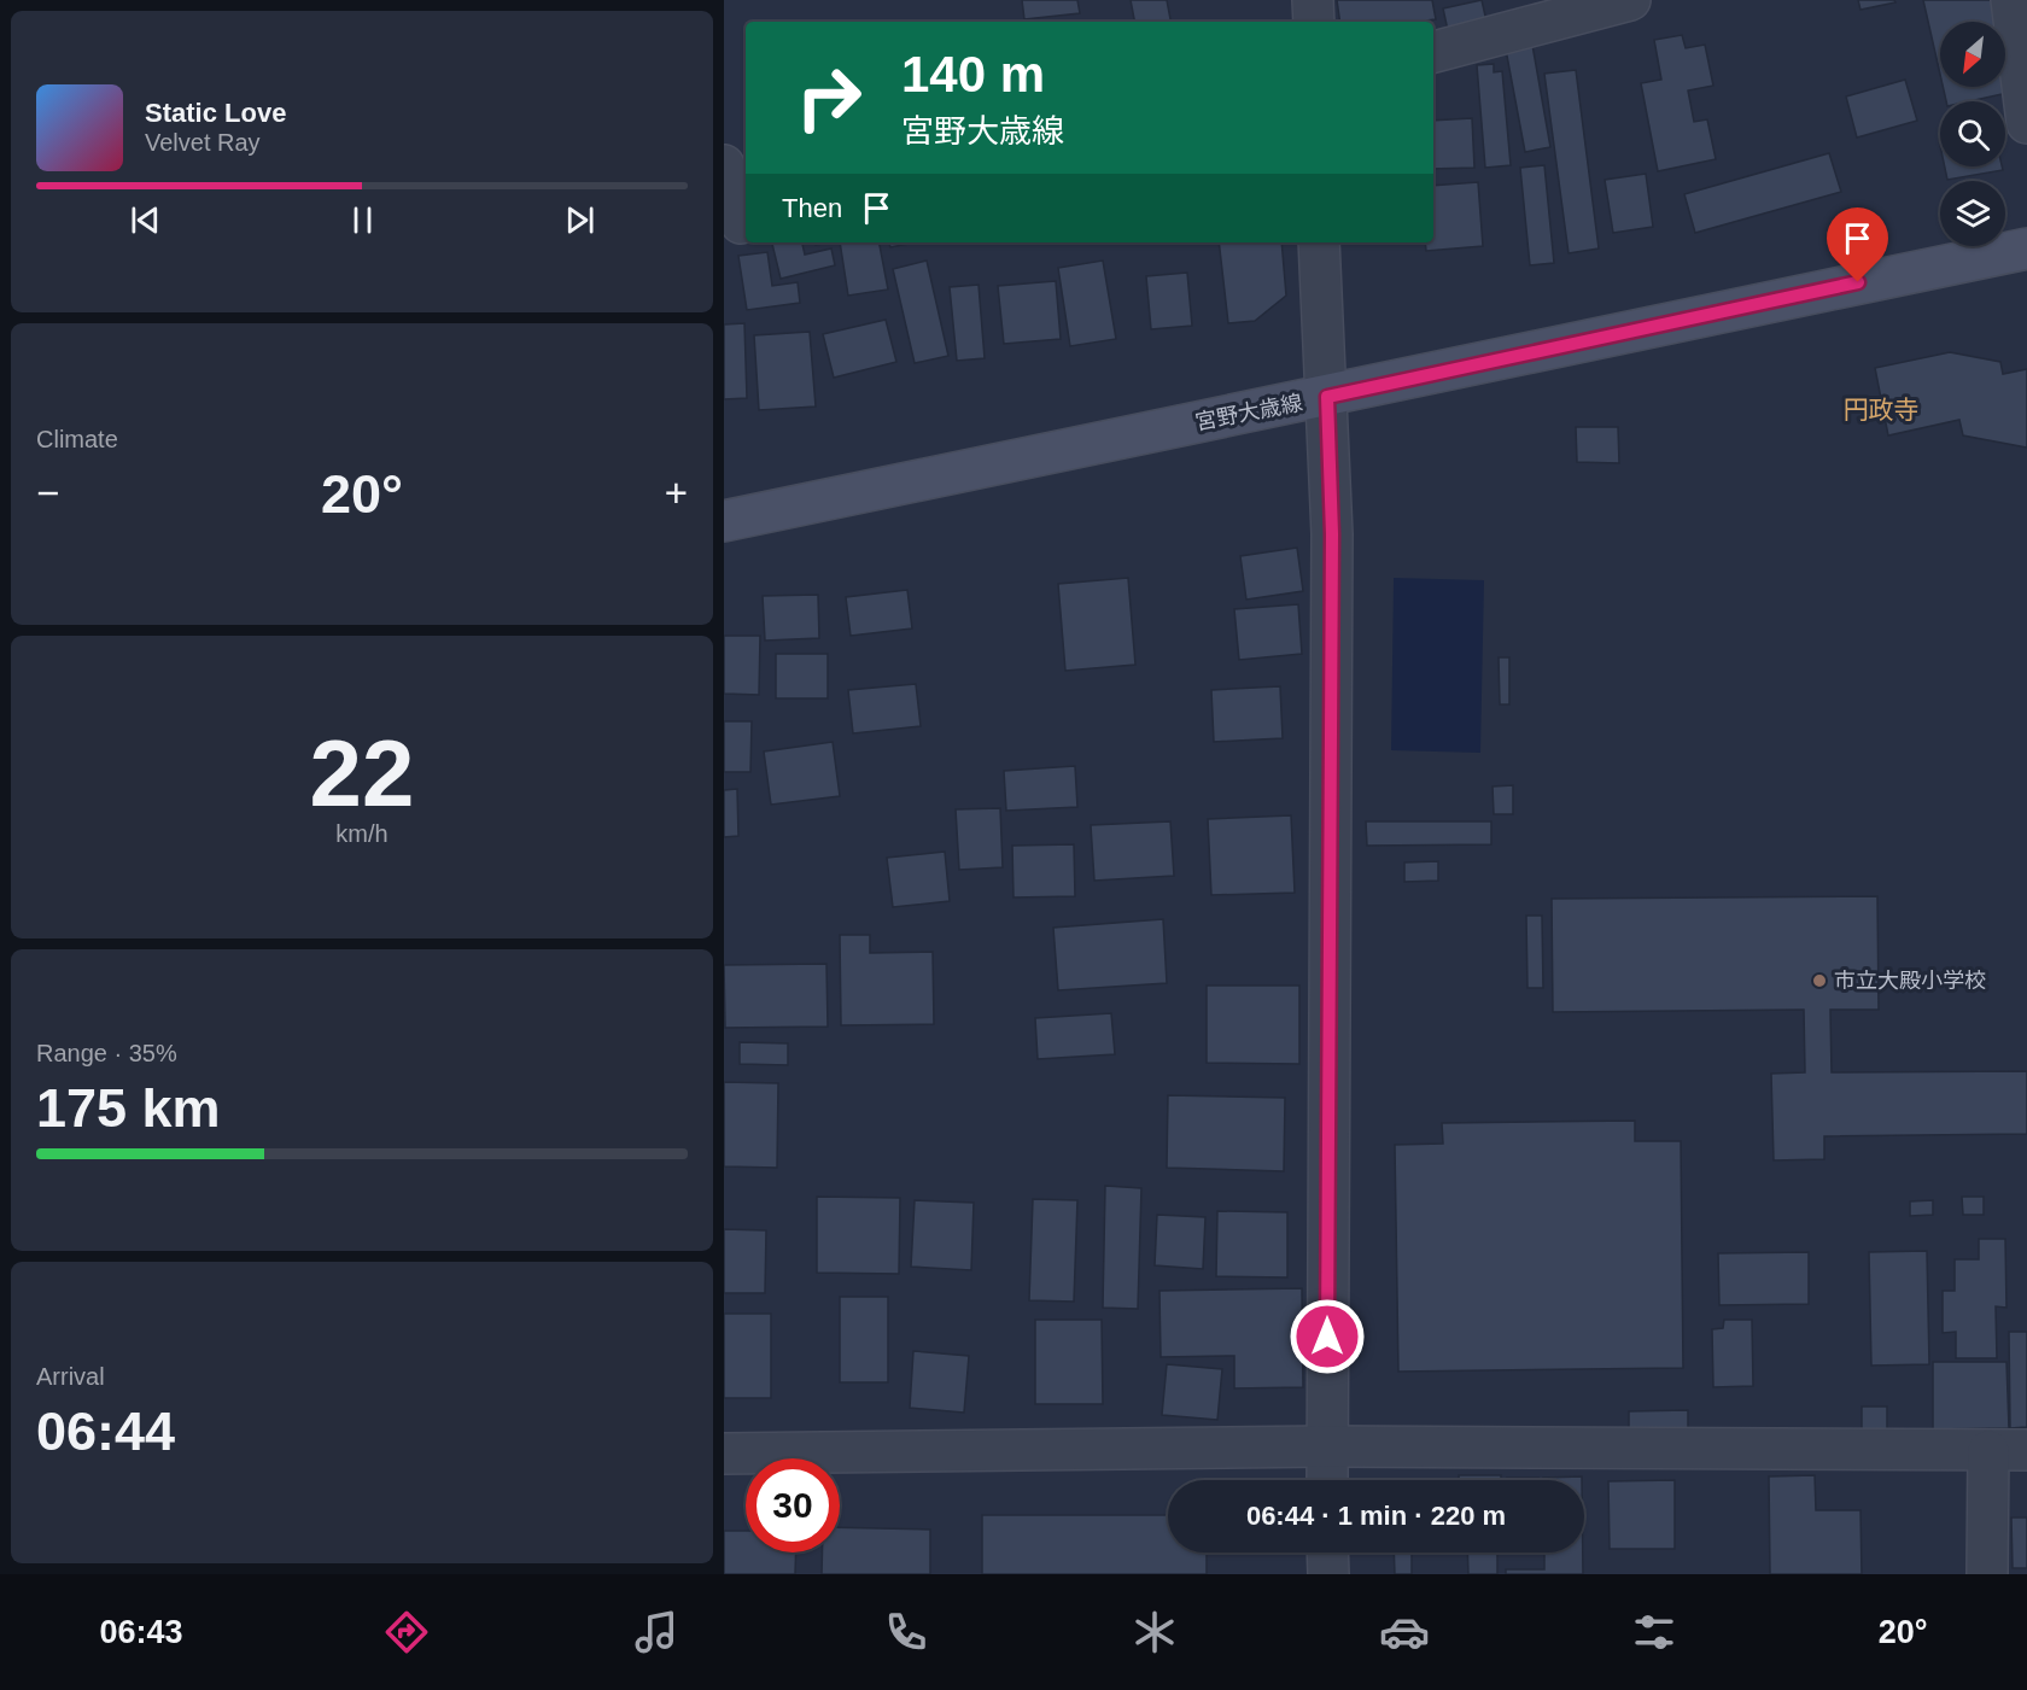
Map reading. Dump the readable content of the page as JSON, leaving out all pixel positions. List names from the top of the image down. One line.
{"streets":{"main road":["宮野大歳線"]},"districts":["円政寺"],"places":["市立大殿小学校"],"north":"bottom left","page":{"turn":["140 m","宮野大歳線"],"song":["Static Love","Velvet Ray"],"then":"Then","tile":["Climate",["22","km/h"],["Range · 35%","175 km"],["Arrival","06:44"]],"heat":["−","20°","+"],"limit":"30","trip":"06:44 · 1 min · 220 m","tabs":["06:43","20°"]}}
